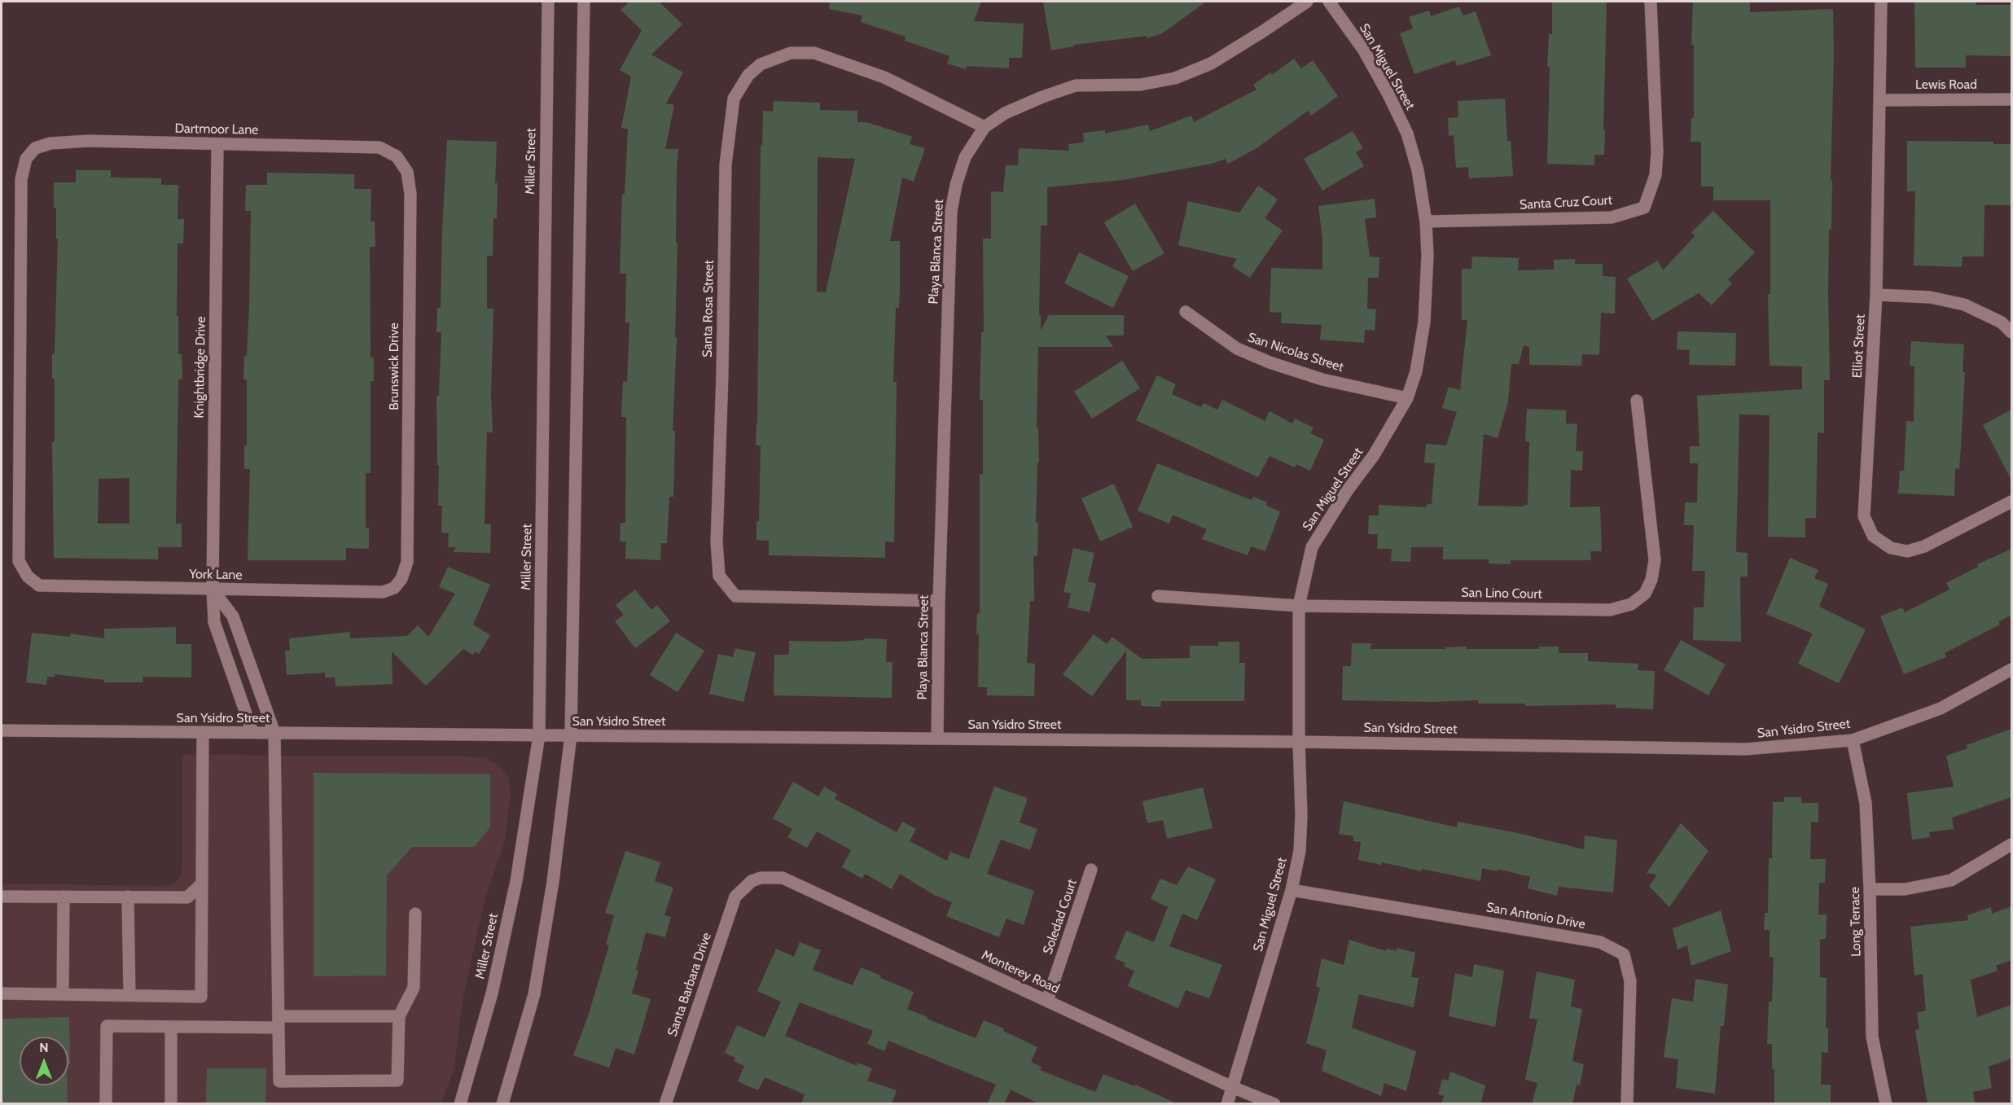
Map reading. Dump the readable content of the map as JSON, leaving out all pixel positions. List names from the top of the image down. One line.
{"streets":{"street":["San Miguel Street","Lewis Road","Dartmoor Lane","Miller Street","Santa Cruz Court","Playa Blanca Street","Santa Rosa Street","Elliot Street","San Nicolas Street","Brunswick Drive","Knightbridge Drive","York Lane","San Lino Court","San Ysidro Street","San Antonio Drive","Soledad Court","Long Terrace","Monterey Road","Santa Barbara Drive"]},"crossings":[["San Miguel Street","Santa Cruz Court"],["San Miguel Street","San Nicolas Street"],["San Miguel Street","San Lino Court"],["San Miguel Street","San Ysidro Street"],["San Miguel Street","San Antonio Drive"],["San Miguel Street","Monterey Road"],["Lewis Road","Elliot Street"],["Dartmoor Lane","Brunswick Drive"],["Dartmoor Lane","Knightbridge Drive"],["Dartmoor Lane","York Lane"],["Miller Street","San Ysidro Street"],["Playa Blanca Street","Santa Rosa Street"],["Playa Blanca Street","San Ysidro Street"],["Brunswick Drive","York Lane"],["Knightbridge Drive","York Lane"],["Knightbridge Drive","San Ysidro Street"],["San Ysidro Street","Long Terrace"],["Soledad Court","Monterey Road"],["Monterey Road","Santa Barbara Drive"]],"north":"top"}
